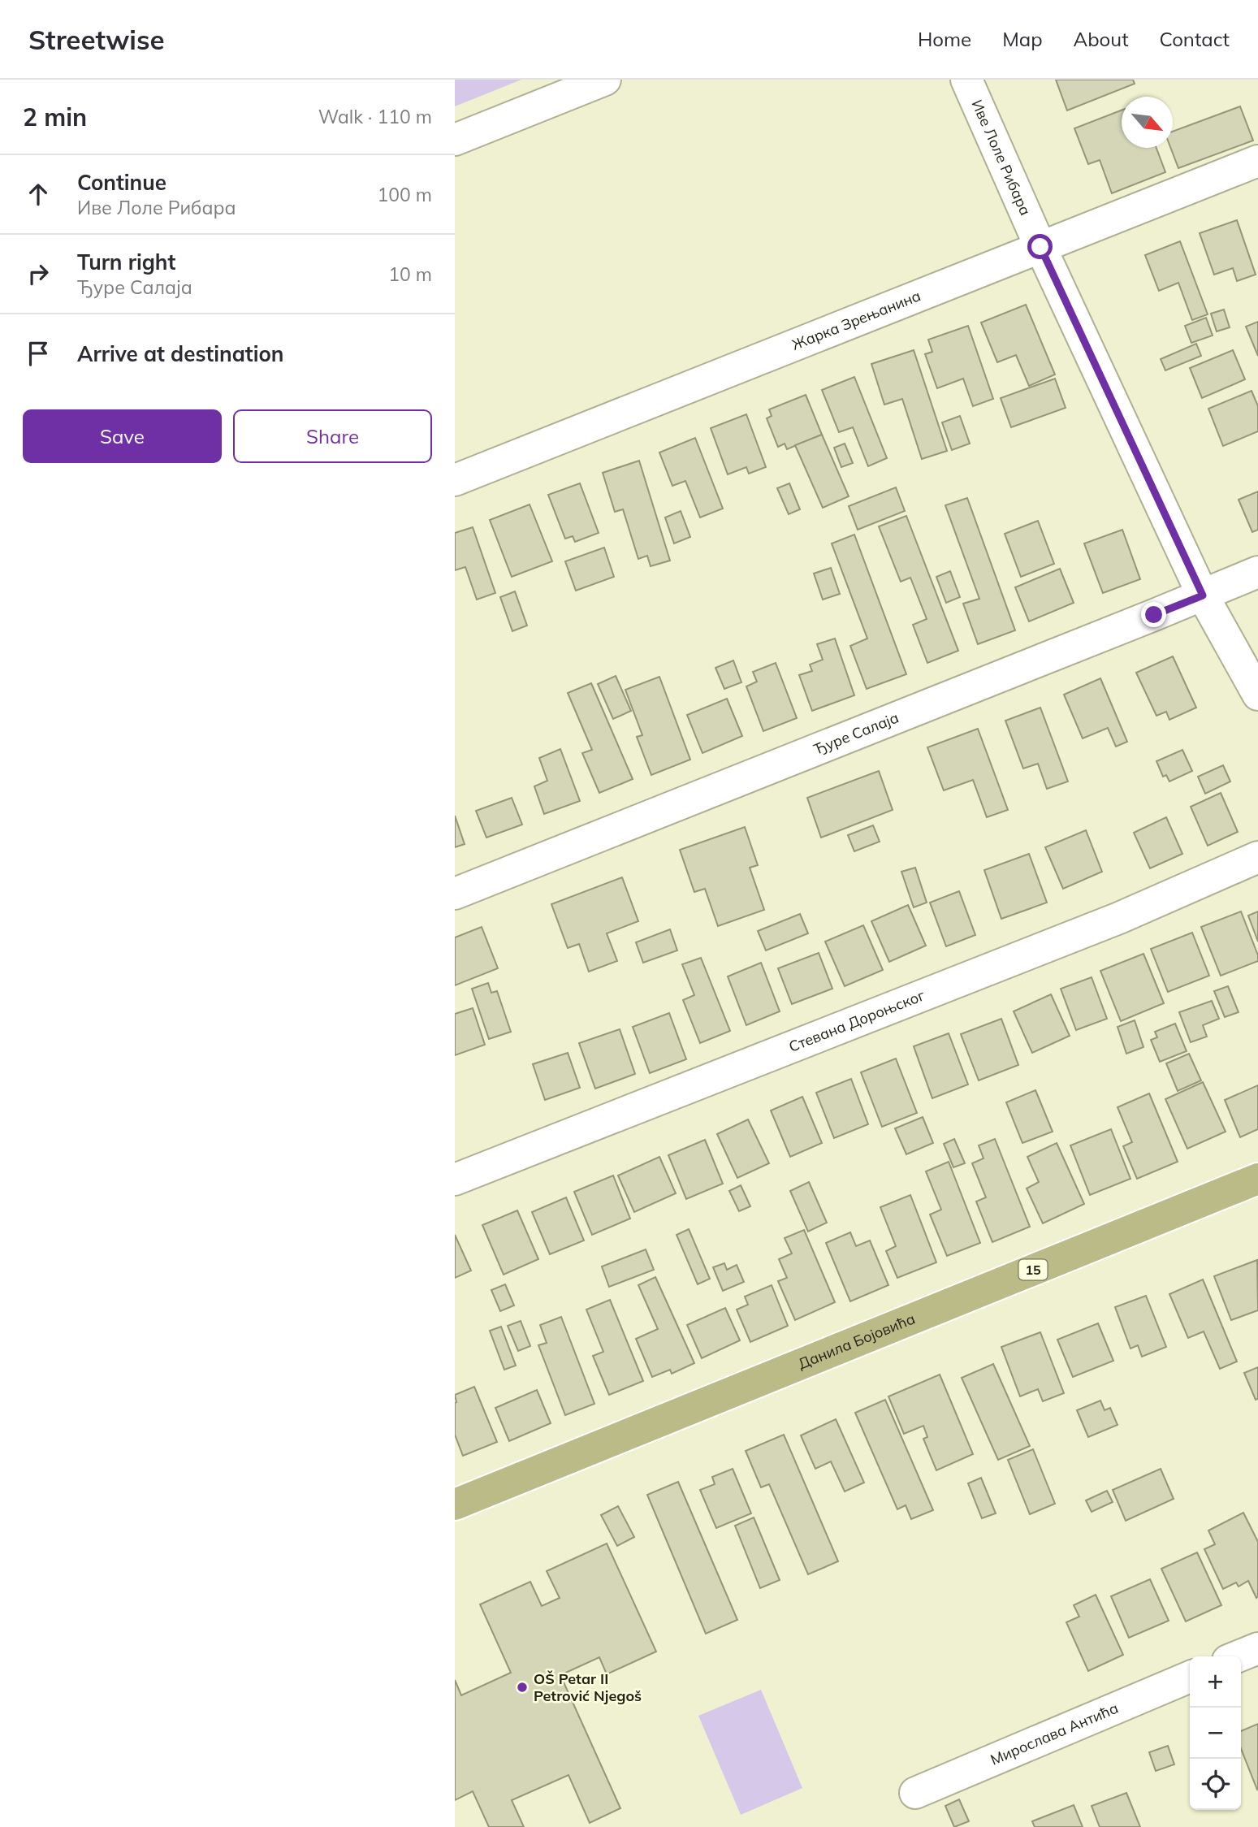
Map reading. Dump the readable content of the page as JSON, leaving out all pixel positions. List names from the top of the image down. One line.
{"streets":{"main road":["15","Данила Бојовића"],"street":["Иве Лоле Рибара","Жарка Зрењанина","Ђуре Салаја","Стевана Дороњског","Мирослава Антића"]},"crossings":[["Иве Лоле Рибара","Жарка Зрењанина"],["Иве Лоле Рибара","Ђуре Салаја"]],"places":["OŠ Petar II Petrović Njegoš"],"north":"bottom right","page":{"header":"Streetwise","nav":["Home","Map","About","Contact"],"heading":["2 min","Walk · 110 m"],"list":[["Continue","Иве Лоле Рибара","100 m"],["Turn right","Ђуре Салаја","10 m"],"Arrive at destination"],"buttons":["Save","Share"],"map_buttons":["+","−"]}}
